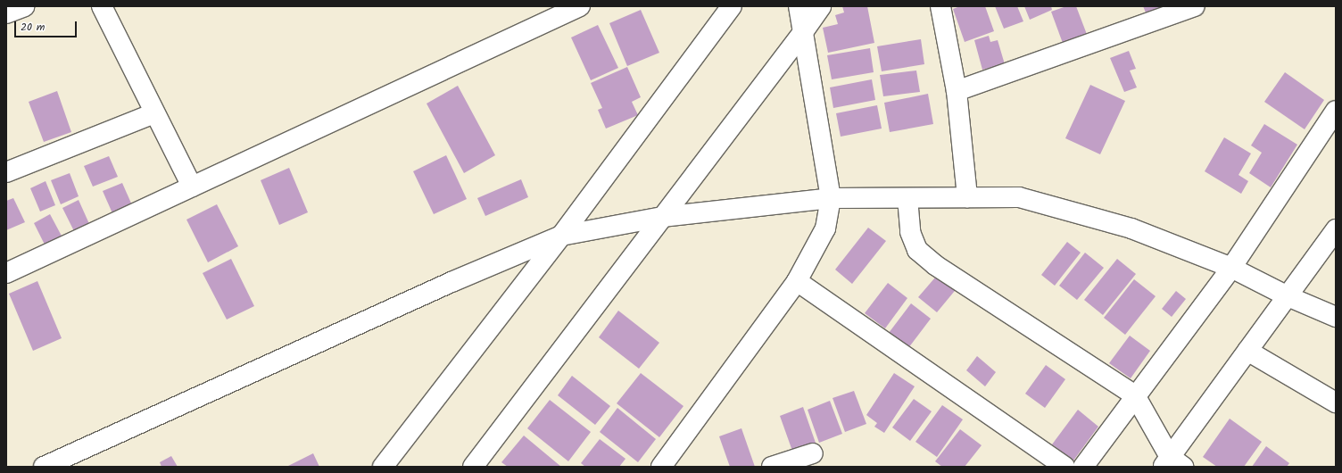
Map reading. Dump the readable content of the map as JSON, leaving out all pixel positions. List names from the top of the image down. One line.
{"scale_bar":"20 m"}
